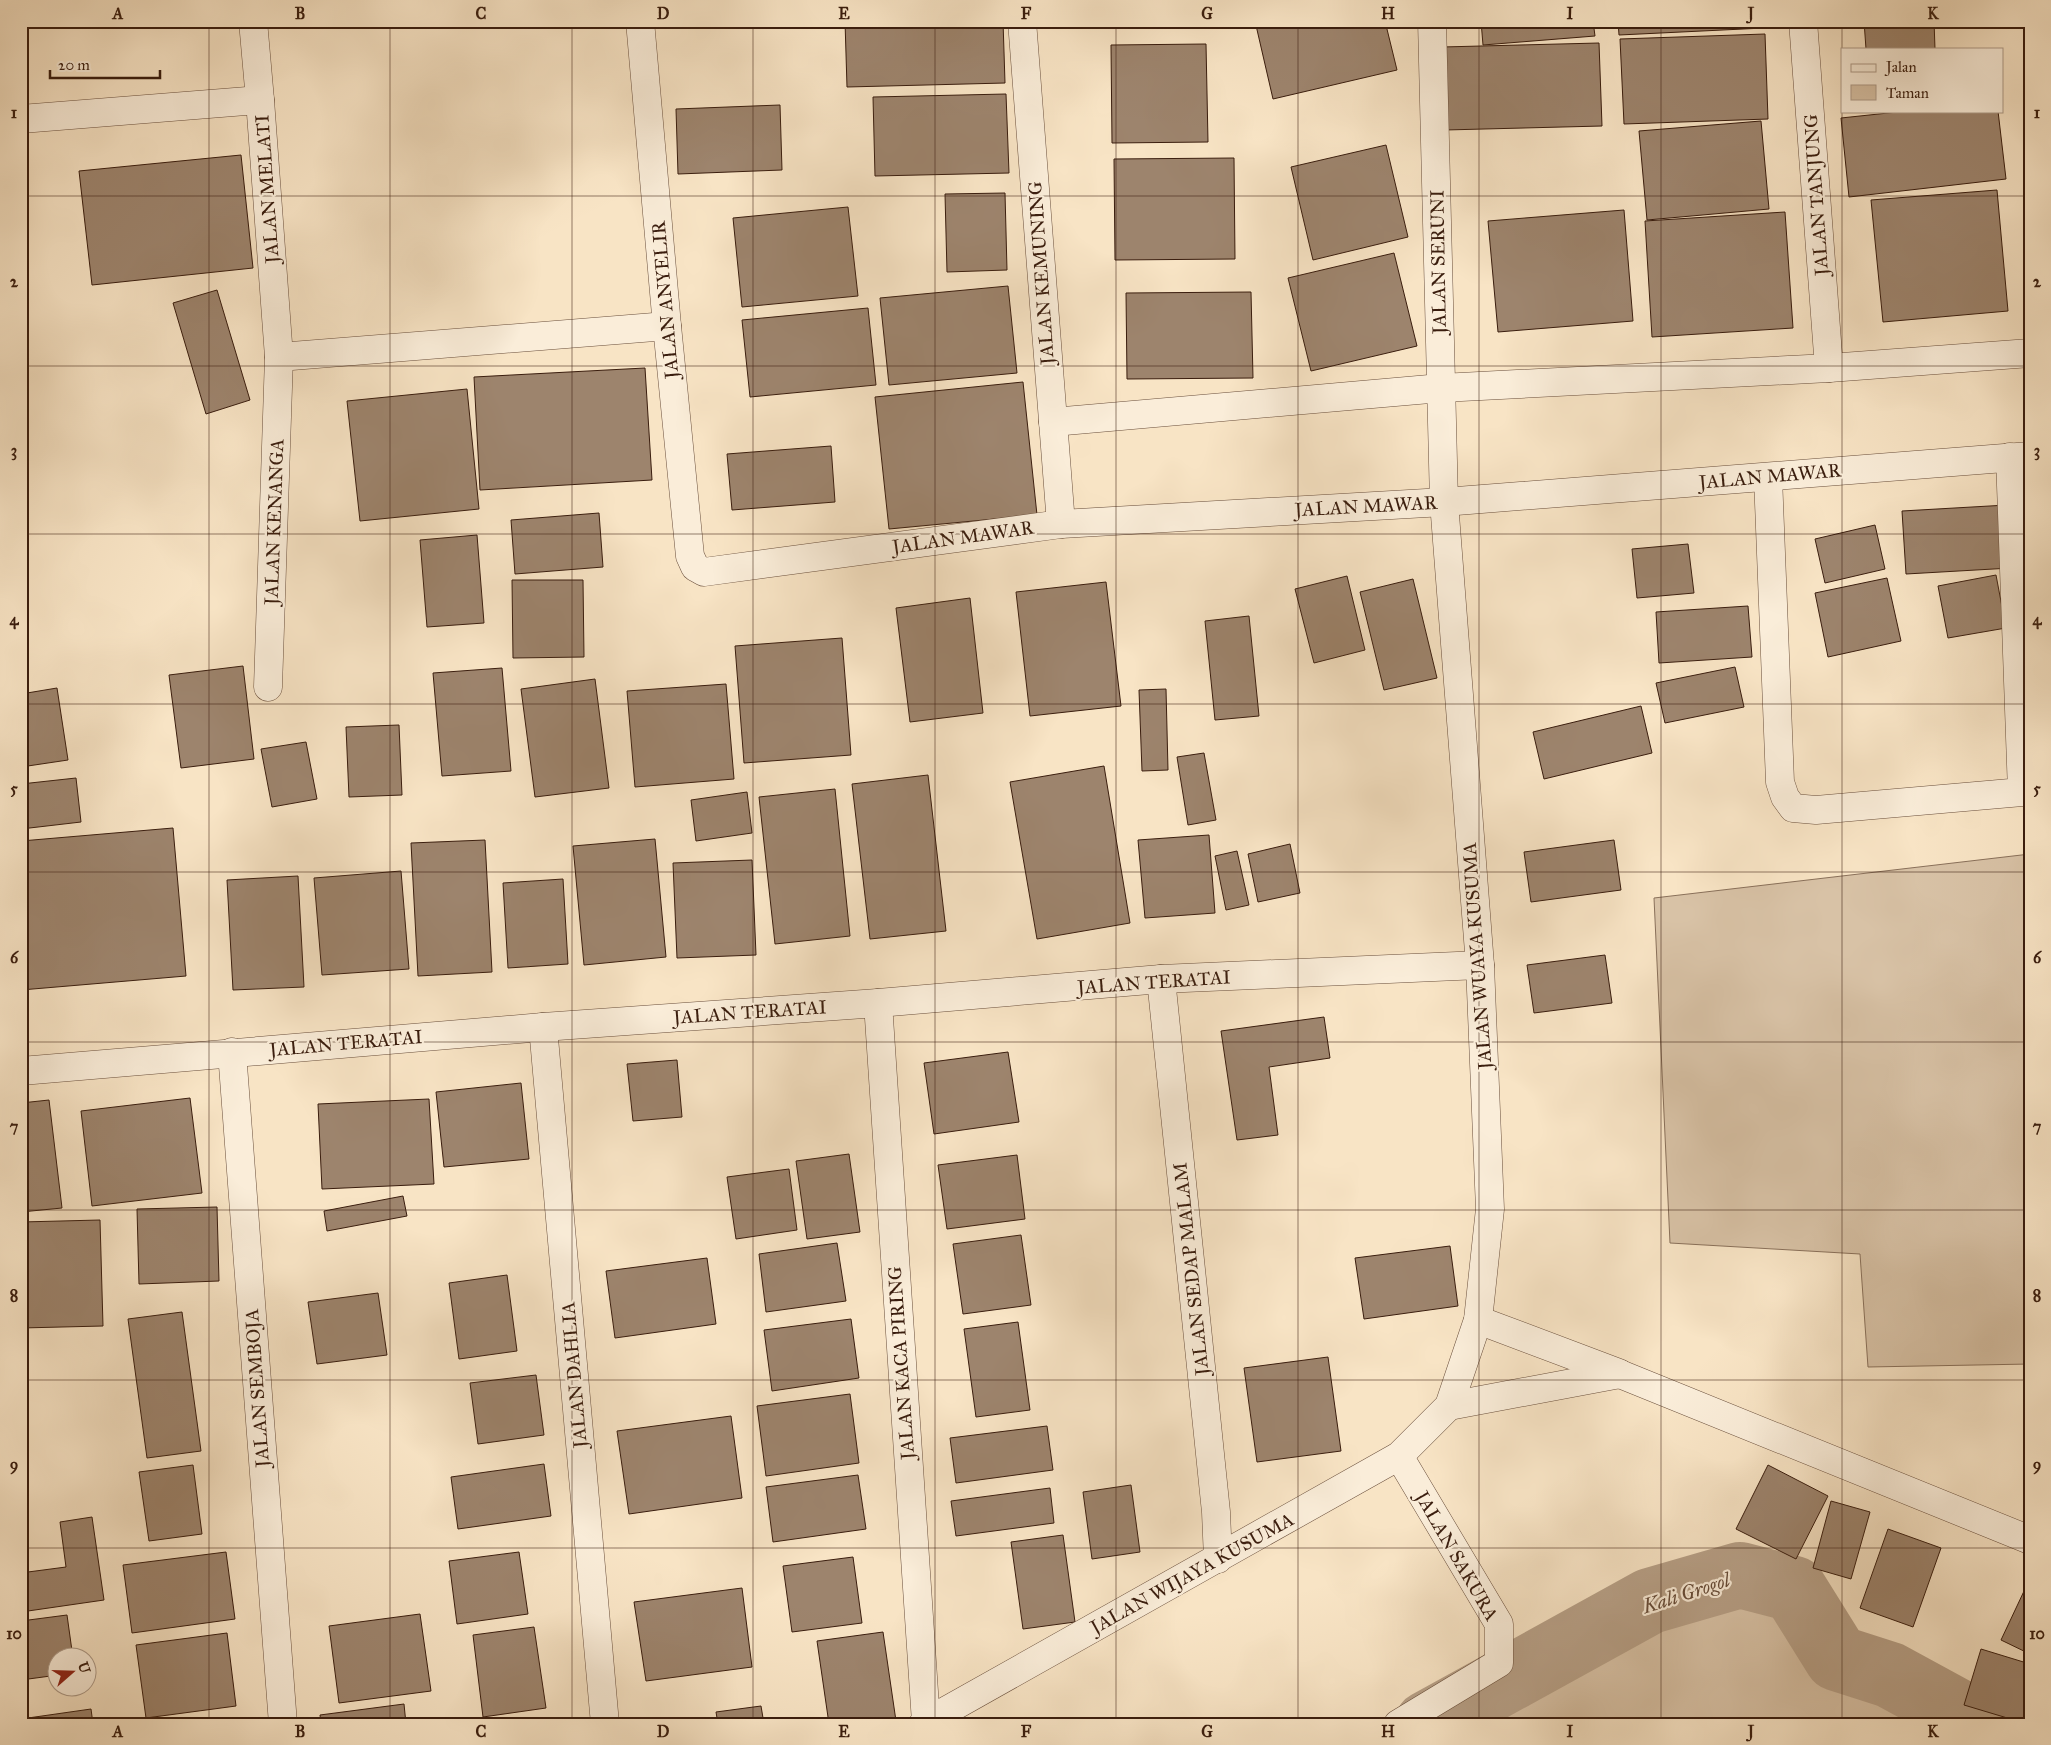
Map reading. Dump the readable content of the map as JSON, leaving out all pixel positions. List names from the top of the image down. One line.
{"streets":{"street":["JALAN MELATI","JALAN TANJUNG","JALAN SERUNI","JALAN KEMUNING","JALAN ANYELIR","JALAN MAWAR","JALAN KENANGA","JALAN WUAYA KUSUMA","JALAN TERATAI","JALAN SEDAP MALAM","JALAN KACA PIRING","JALAN DAHLIA","JALAN SEMBOJA","JALAN SAKURA","JALAN WIJAYA KUSUMA"]},"crossings":[["JALAN MELATI","JALAN KENANGA"],["JALAN SERUNI","JALAN MAWAR"],["JALAN SERUNI","JALAN WUAYA KUSUMA"],["JALAN KEMUNING","JALAN MAWAR"],["JALAN ANYELIR","JALAN MAWAR"],["JALAN MAWAR","JALAN WUAYA KUSUMA"],["JALAN WUAYA KUSUMA","JALAN TERATAI"],["JALAN WUAYA KUSUMA","JALAN WIJAYA KUSUMA"],["JALAN TERATAI","JALAN SEDAP MALAM"],["JALAN TERATAI","JALAN KACA PIRING"],["JALAN TERATAI","JALAN DAHLIA"],["JALAN TERATAI","JALAN SEMBOJA"],["JALAN SEDAP MALAM","JALAN WIJAYA KUSUMA"],["JALAN KACA PIRING","JALAN WIJAYA KUSUMA"],["JALAN SAKURA","JALAN WIJAYA KUSUMA"]],"water":["Kali Grogol"],"legend":["Jalan","Taman"],"scale_bar":"20 m","north":"right","grid":{"columns":["A","B","C","D","E","F","G","H","I","J","K"],"rows":["1","2","3","4","5","6","7","8","9","10"]}}
